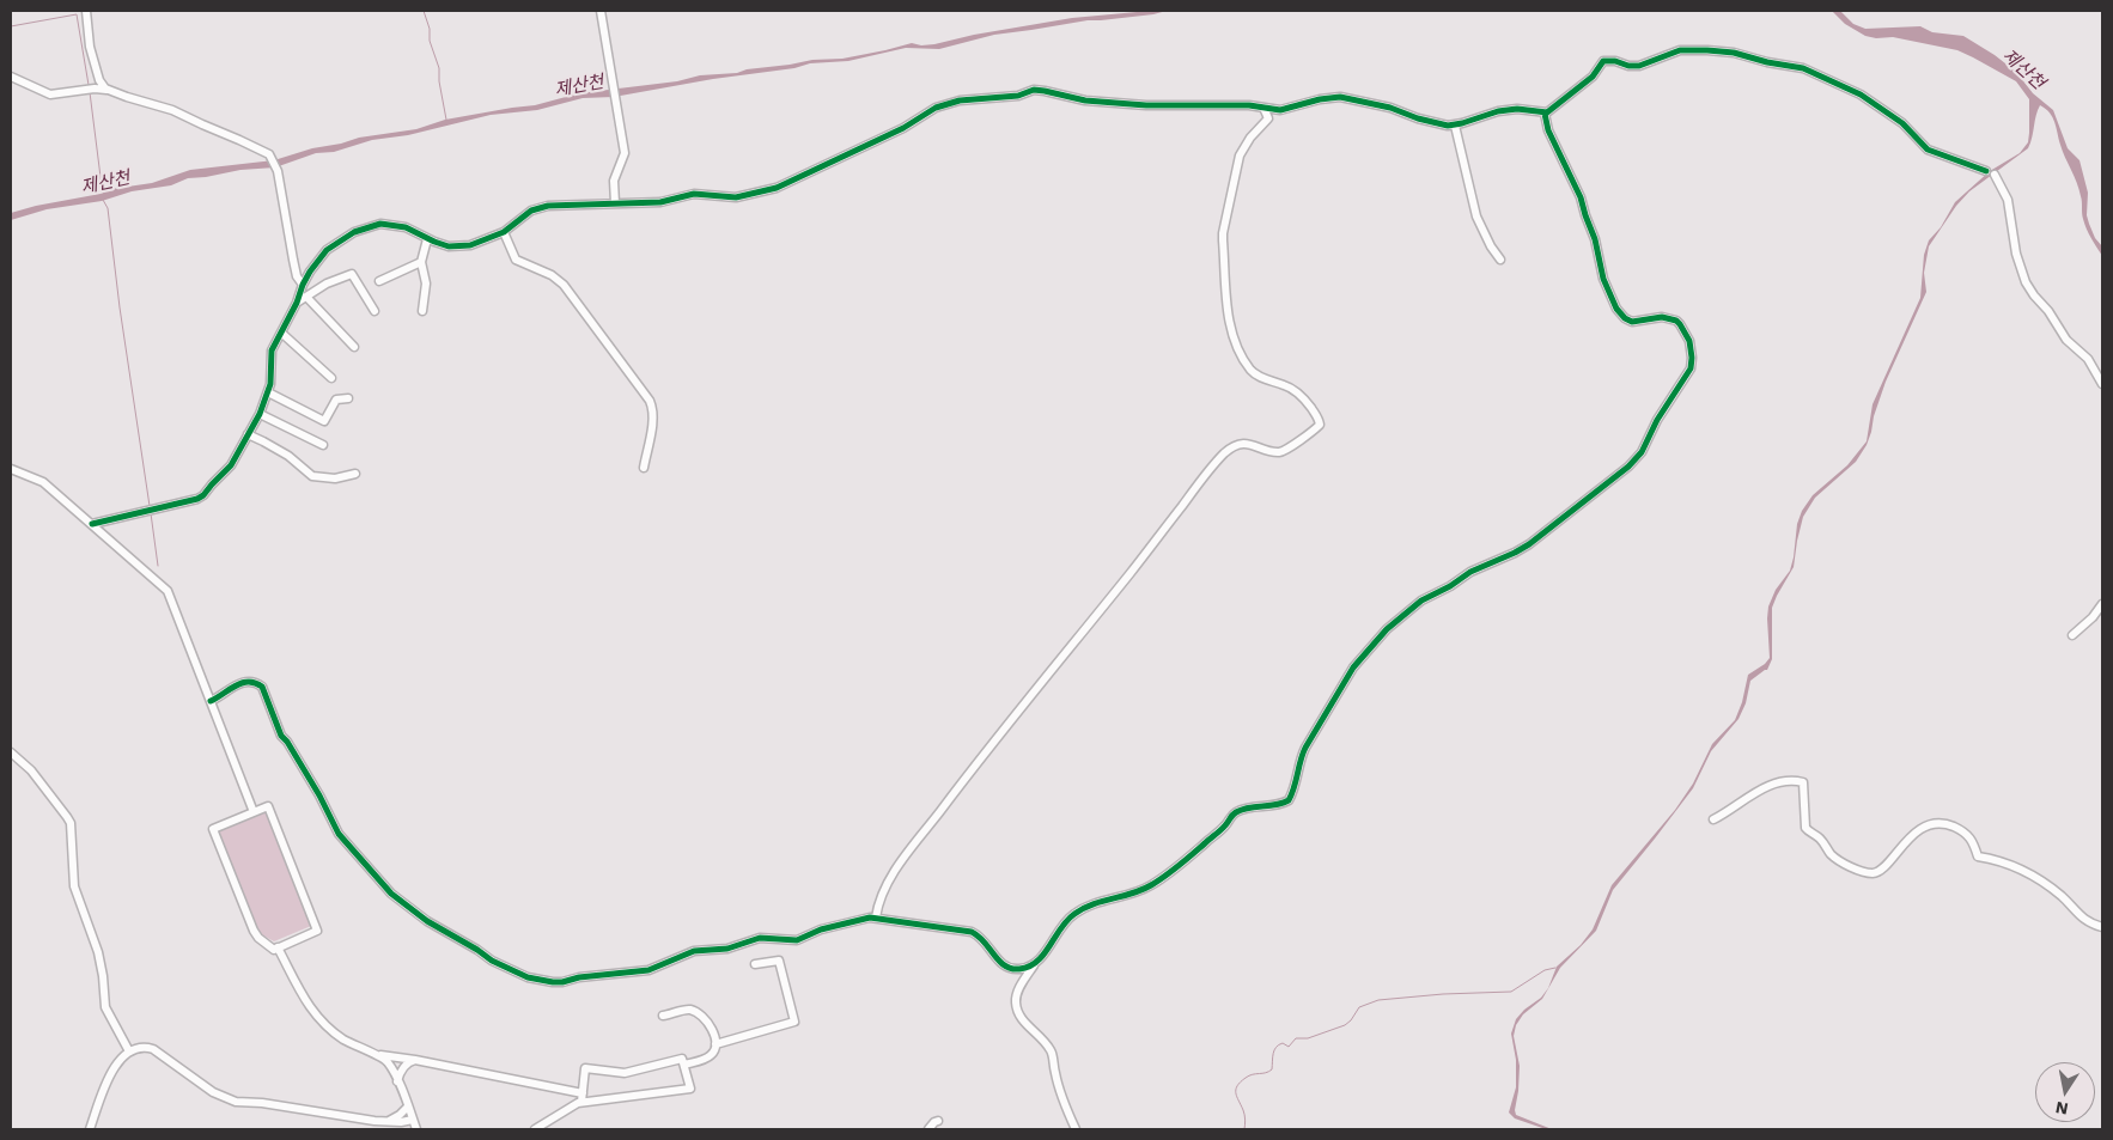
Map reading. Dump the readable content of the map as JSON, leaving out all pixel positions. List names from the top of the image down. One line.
{"water":["제산천"],"north":"bottom"}
